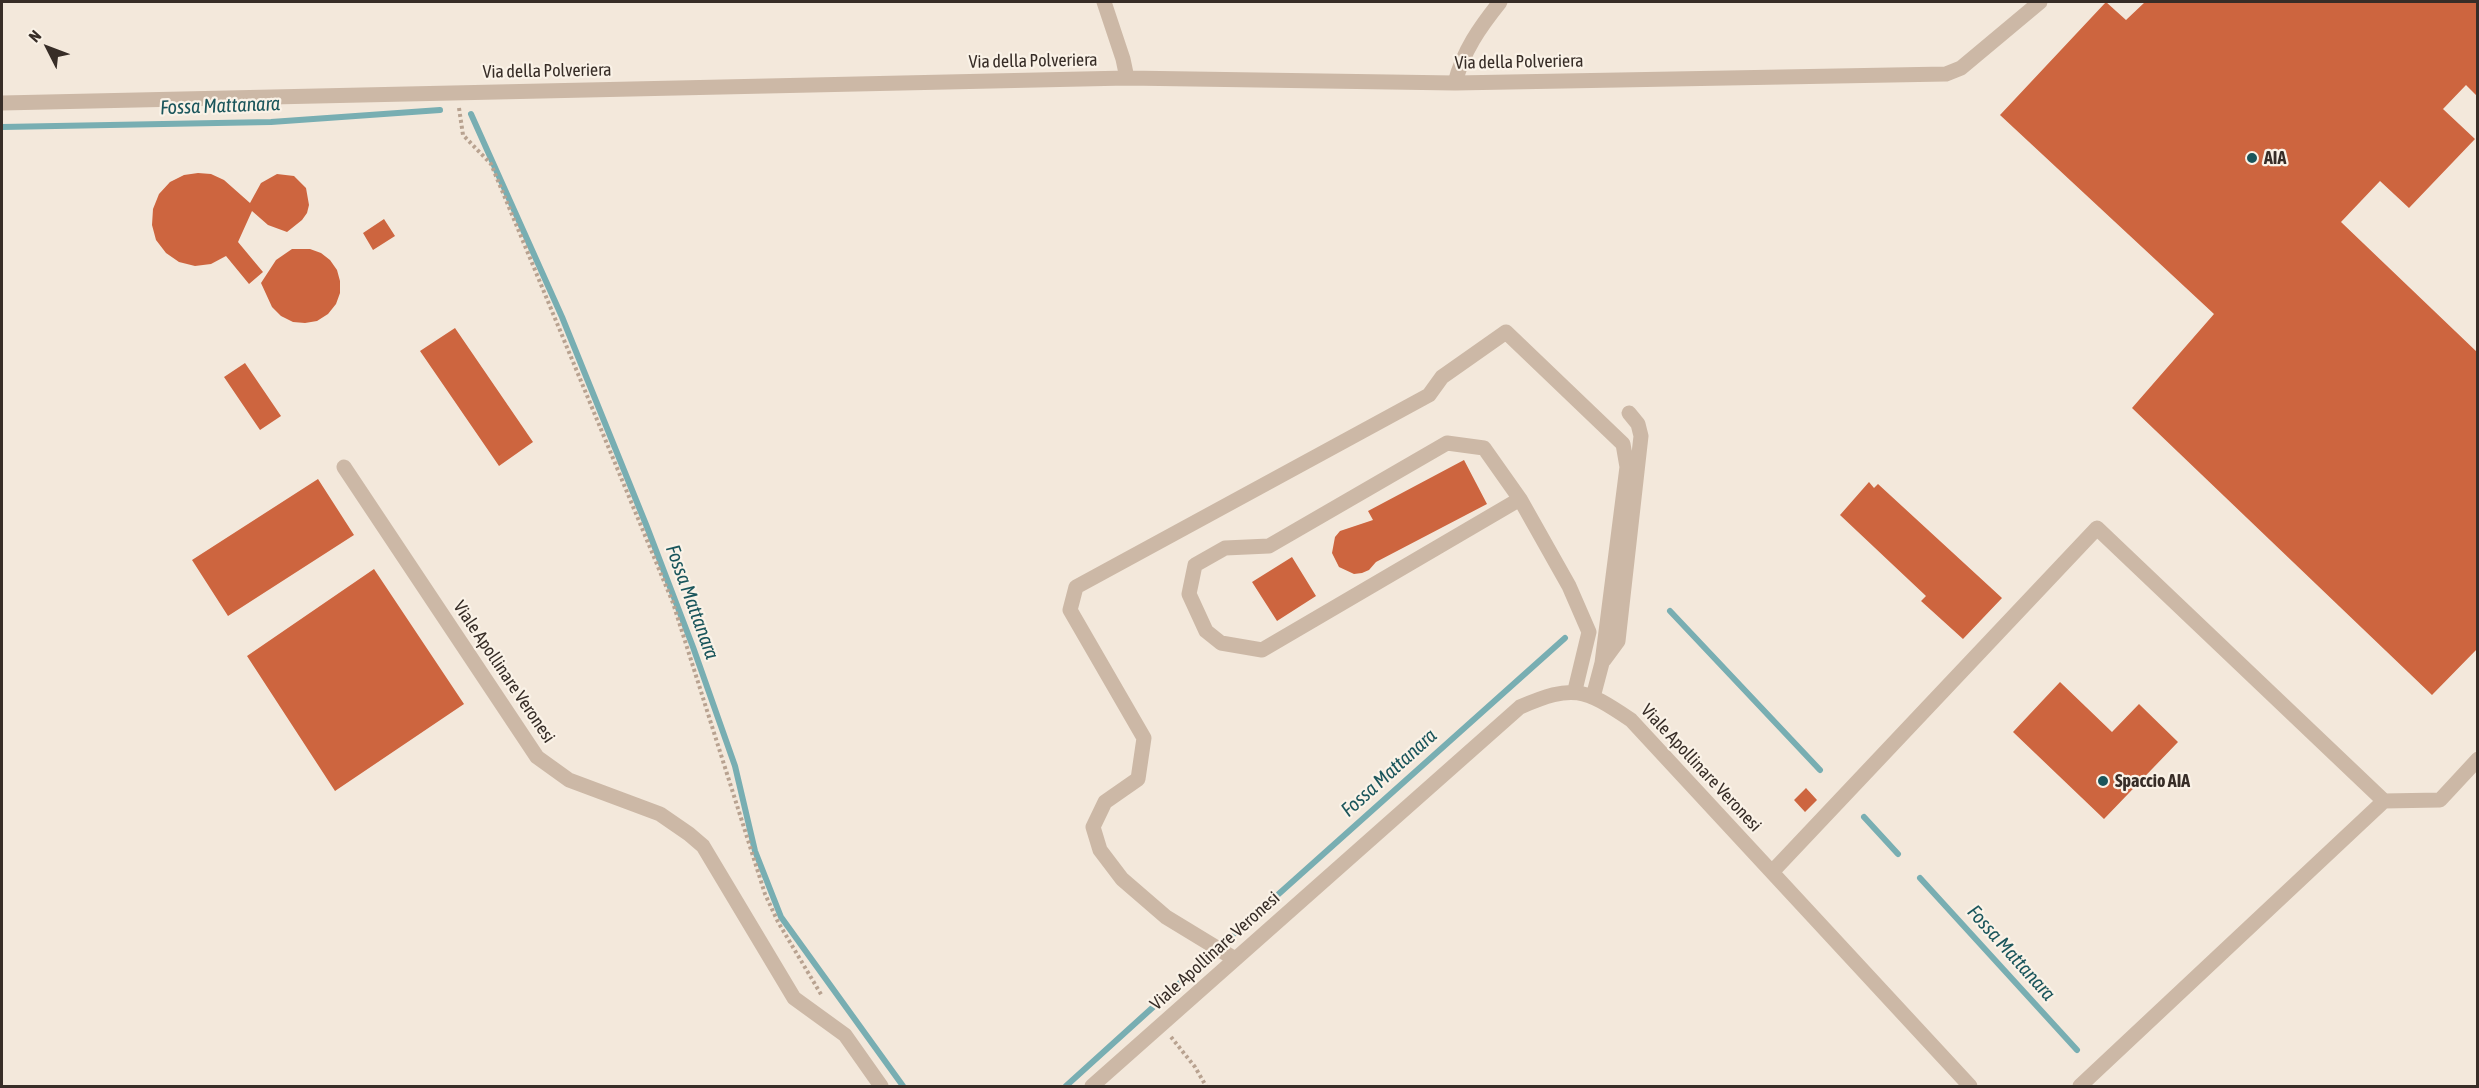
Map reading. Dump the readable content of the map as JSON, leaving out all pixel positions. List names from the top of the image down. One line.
{"streets":{"street":["Via della Polveriera","Viale Apollinare Veronesi"]},"water":["Fossa Mattanara"],"places":["AIA","Spaccio AIA"],"north":"top left"}
